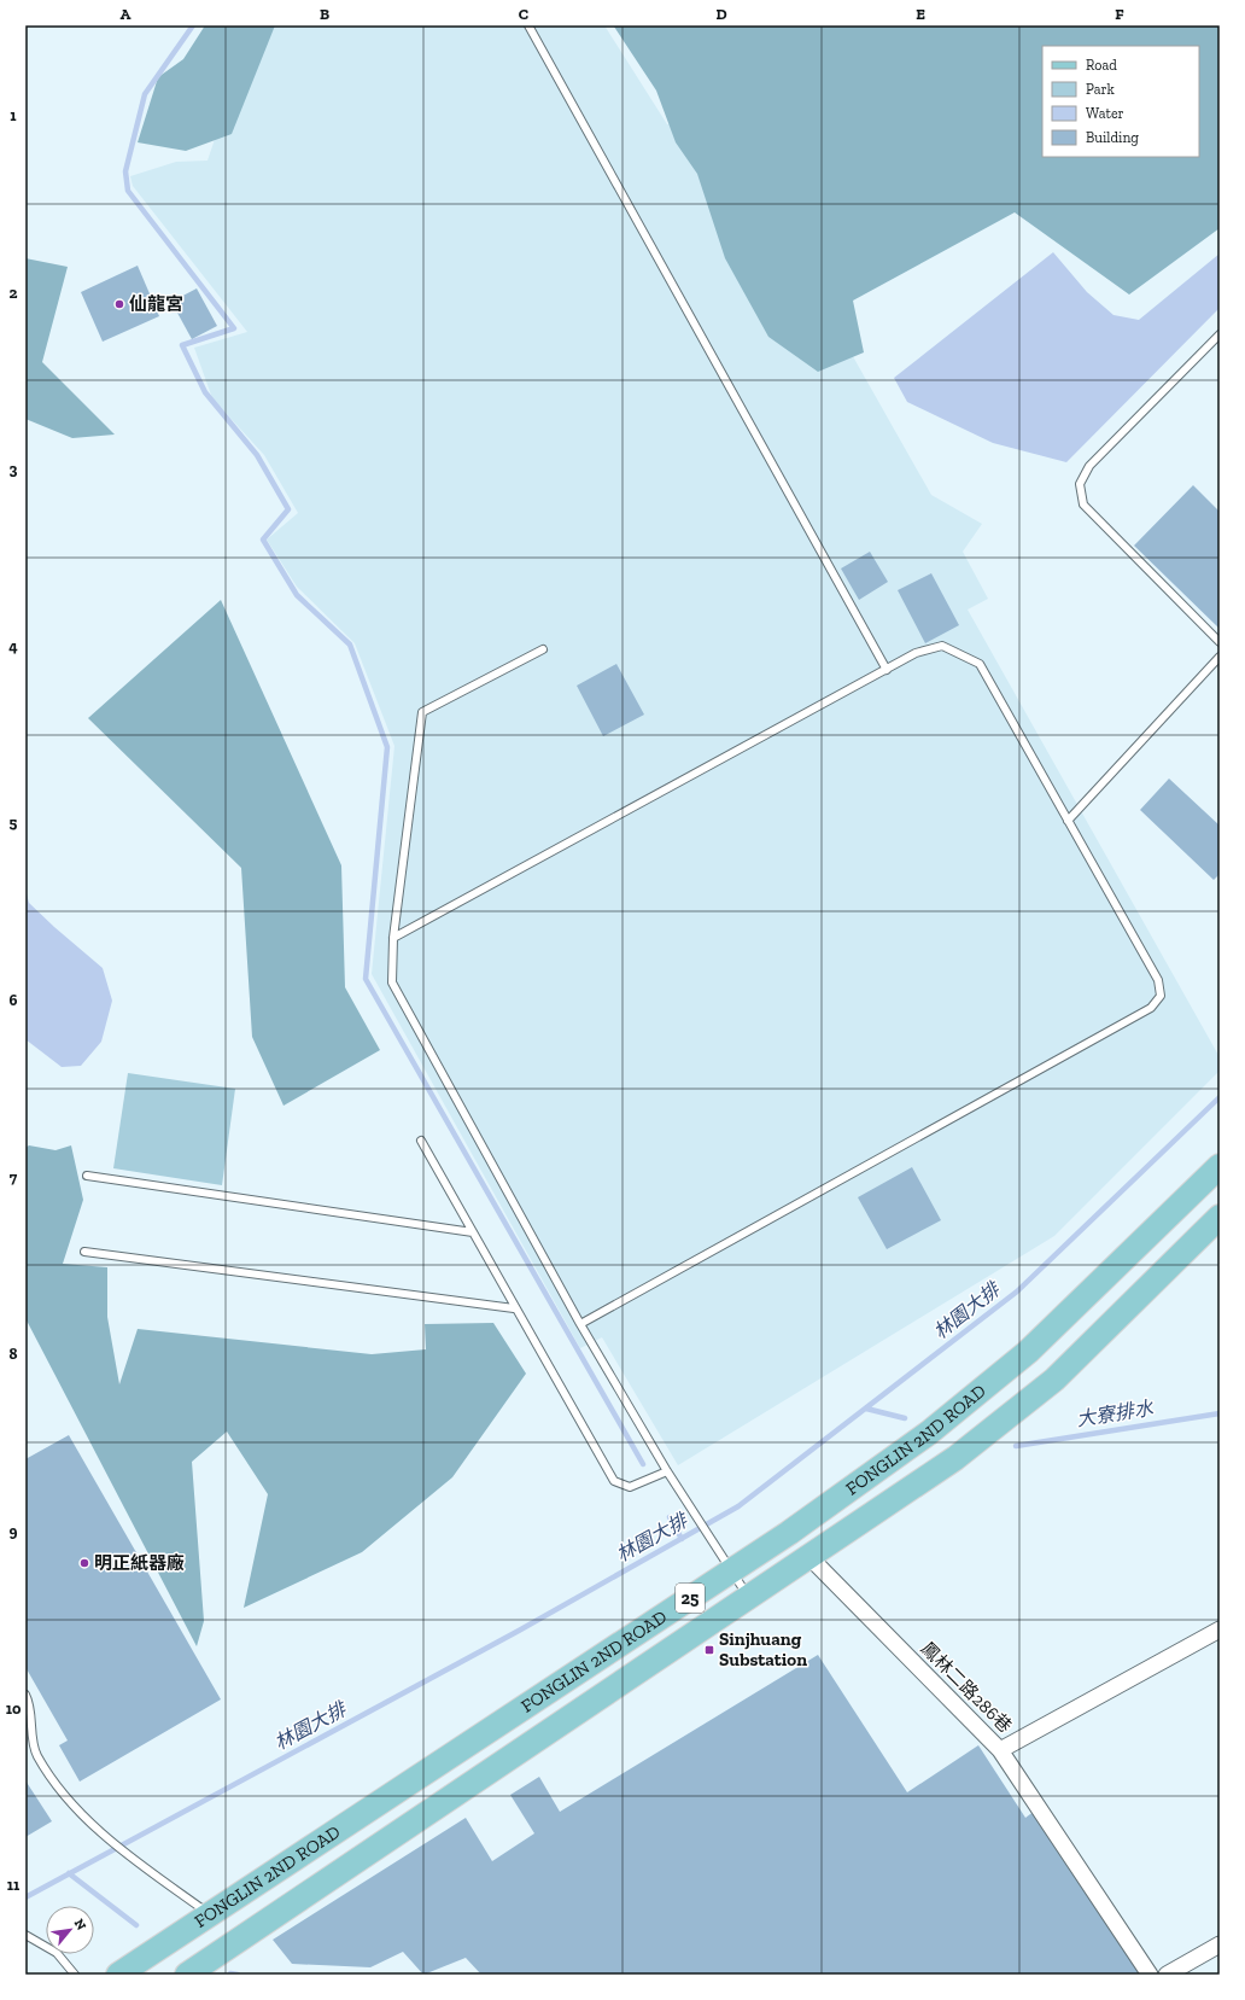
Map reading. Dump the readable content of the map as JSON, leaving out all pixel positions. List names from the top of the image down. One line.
{"streets":{"main road":["FONGLIN 2ND ROAD","25"],"street":["鳳林二路286巷"]},"crossings":[["FONGLIN 2ND ROAD","鳳林二路286巷"]],"water":["林園大排","大寮排水"],"places":{"other":["仙龍宮","明正紙器廠"],"transit":["Sinjhuang Substation"]},"legend":["Road","Park","Water","Building"],"north":"top right","grid":{"columns":["A","B","C","D","E","F"],"rows":["1","2","3","4","5","6","7","8","9","10","11"]}}
